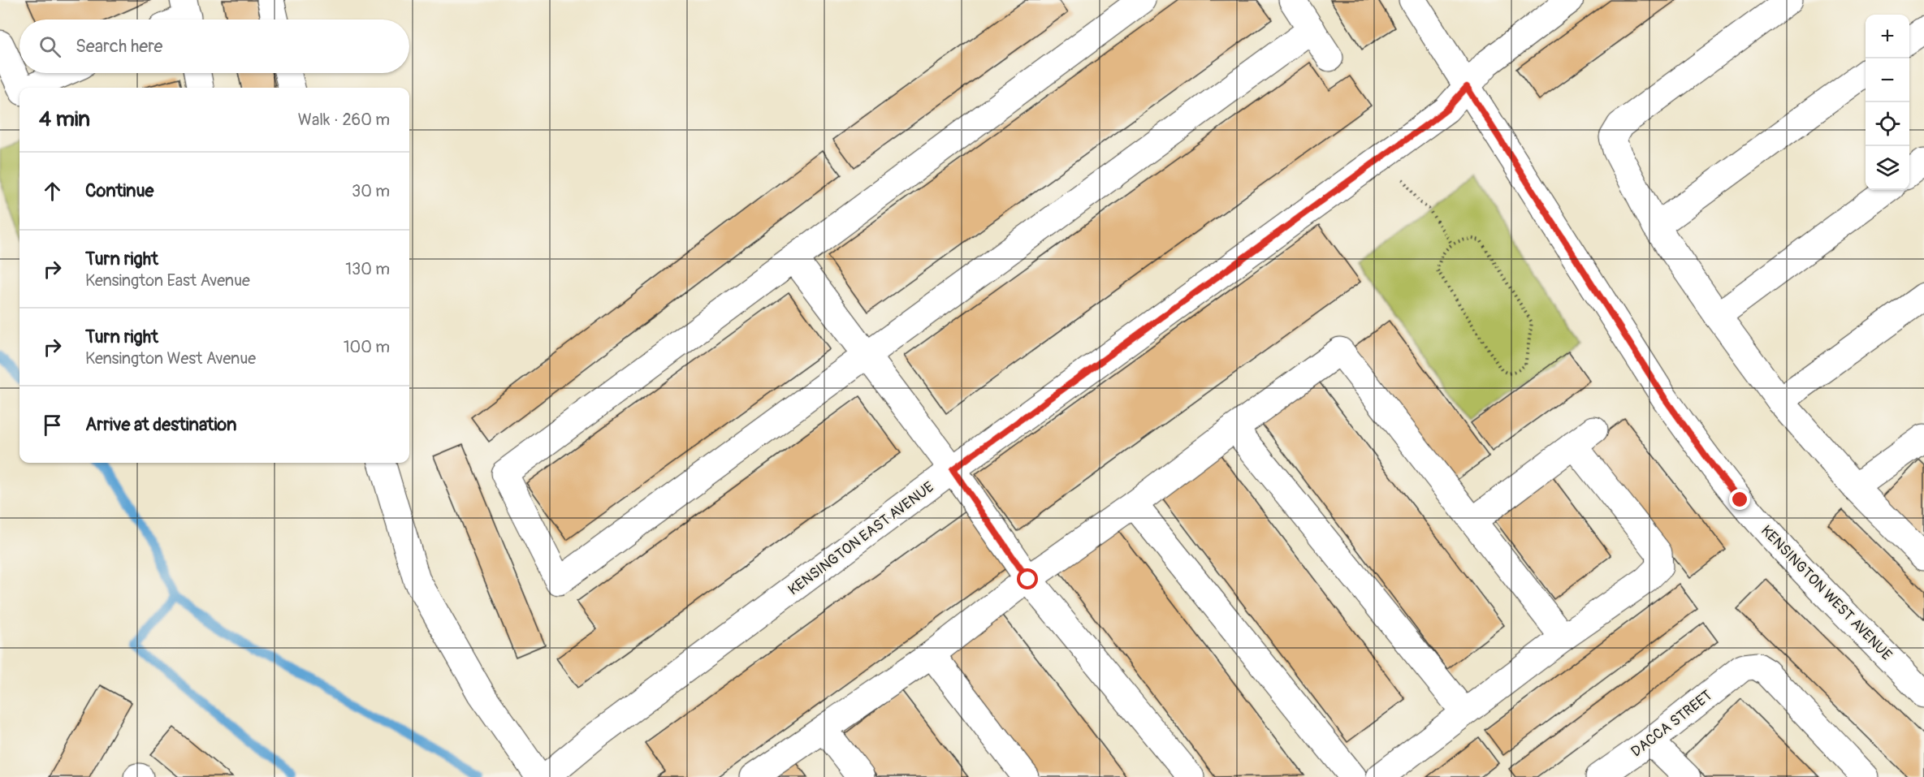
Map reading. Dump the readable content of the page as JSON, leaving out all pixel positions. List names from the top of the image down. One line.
{"streets":{"street":["KENSINGTON EAST AVENUE","KENSINGTON WEST AVENUE","DACCA STREET"]},"crossings":[["KENSINGTON EAST AVENUE","KENSINGTON WEST AVENUE"]],"page":{"map_buttons":["+","−"],"search":"Search here","heading":["4 min","Walk · 260 m"],"list":[["Continue","30 m"],["Turn right","Kensington East Avenue","130 m"],["Turn right","Kensington West Avenue","100 m"],"Arrive at destination"]}}
